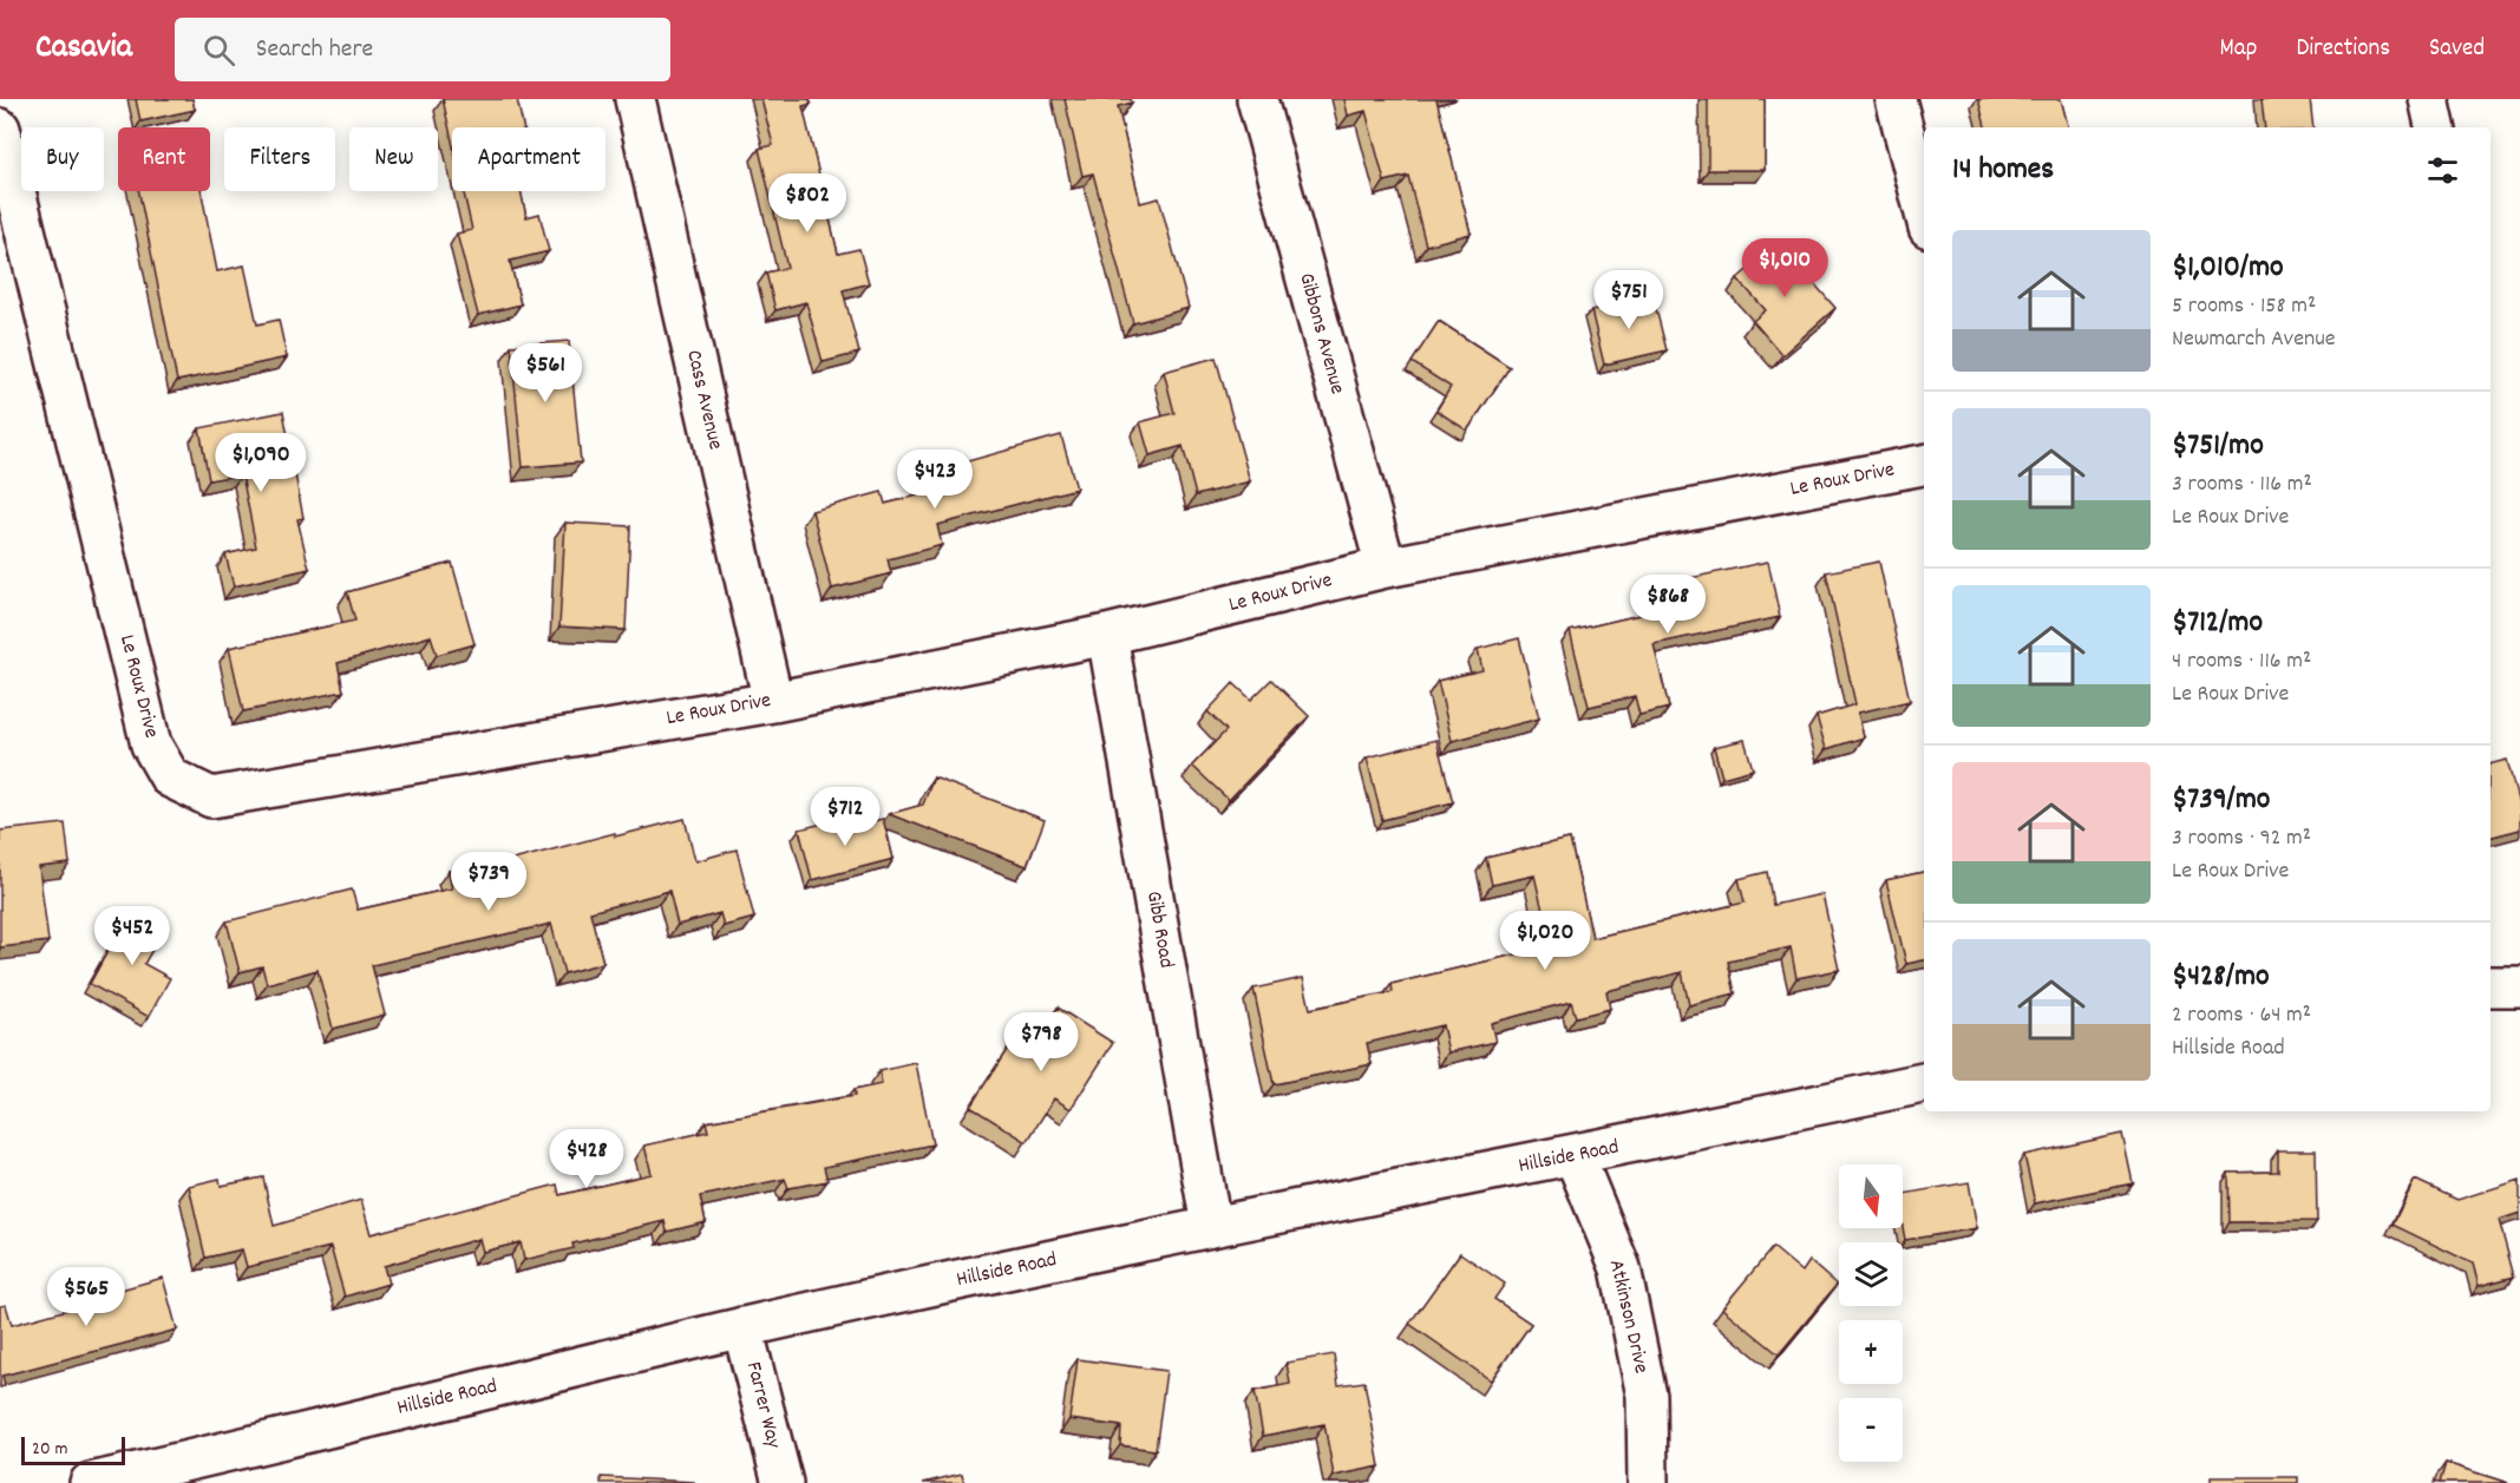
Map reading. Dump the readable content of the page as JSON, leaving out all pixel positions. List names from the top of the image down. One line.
{"streets":{"street":["Gibbons Avenue","Cass Avenue","Le Roux Drive","Gibb Road","Hillside Road","Atkinson Drive","Farrer Way"]},"crossings":[["Gibbons Avenue","Le Roux Drive"],["Cass Avenue","Le Roux Drive"],["Le Roux Drive","Gibb Road"],["Gibb Road","Hillside Road"],["Hillside Road","Atkinson Drive"],["Hillside Road","Farrer Way"]],"scale_bar":"20 m","north":"bottom","page":{"header":"Casavia","search":"Search here","nav":["Map","Directions","Saved"],"chip":["Buy","Rent","Filters","New","Apartment"],"heading":"14 homes","price":["$802","$1,010","$751","$561","$1,090","$423","$868","$712","$739","$452","$1,020","$798","$428","$565"],"list":[{"name":"$1,010/mo","note":"5 rooms · 158 m² · Newmarch Avenue"},{"name":"$751/mo","note":"3 rooms · 116 m² · Le Roux Drive"},{"name":"$712/mo","note":"4 rooms · 116 m² · Le Roux Drive"},{"name":"$739/mo","note":"3 rooms · 92 m² · Le Roux Drive"},{"name":"$428/mo","note":"2 rooms · 64 m² · Hillside Road"}],"map_buttons":["+","−"],"scale":"20 m"}}
